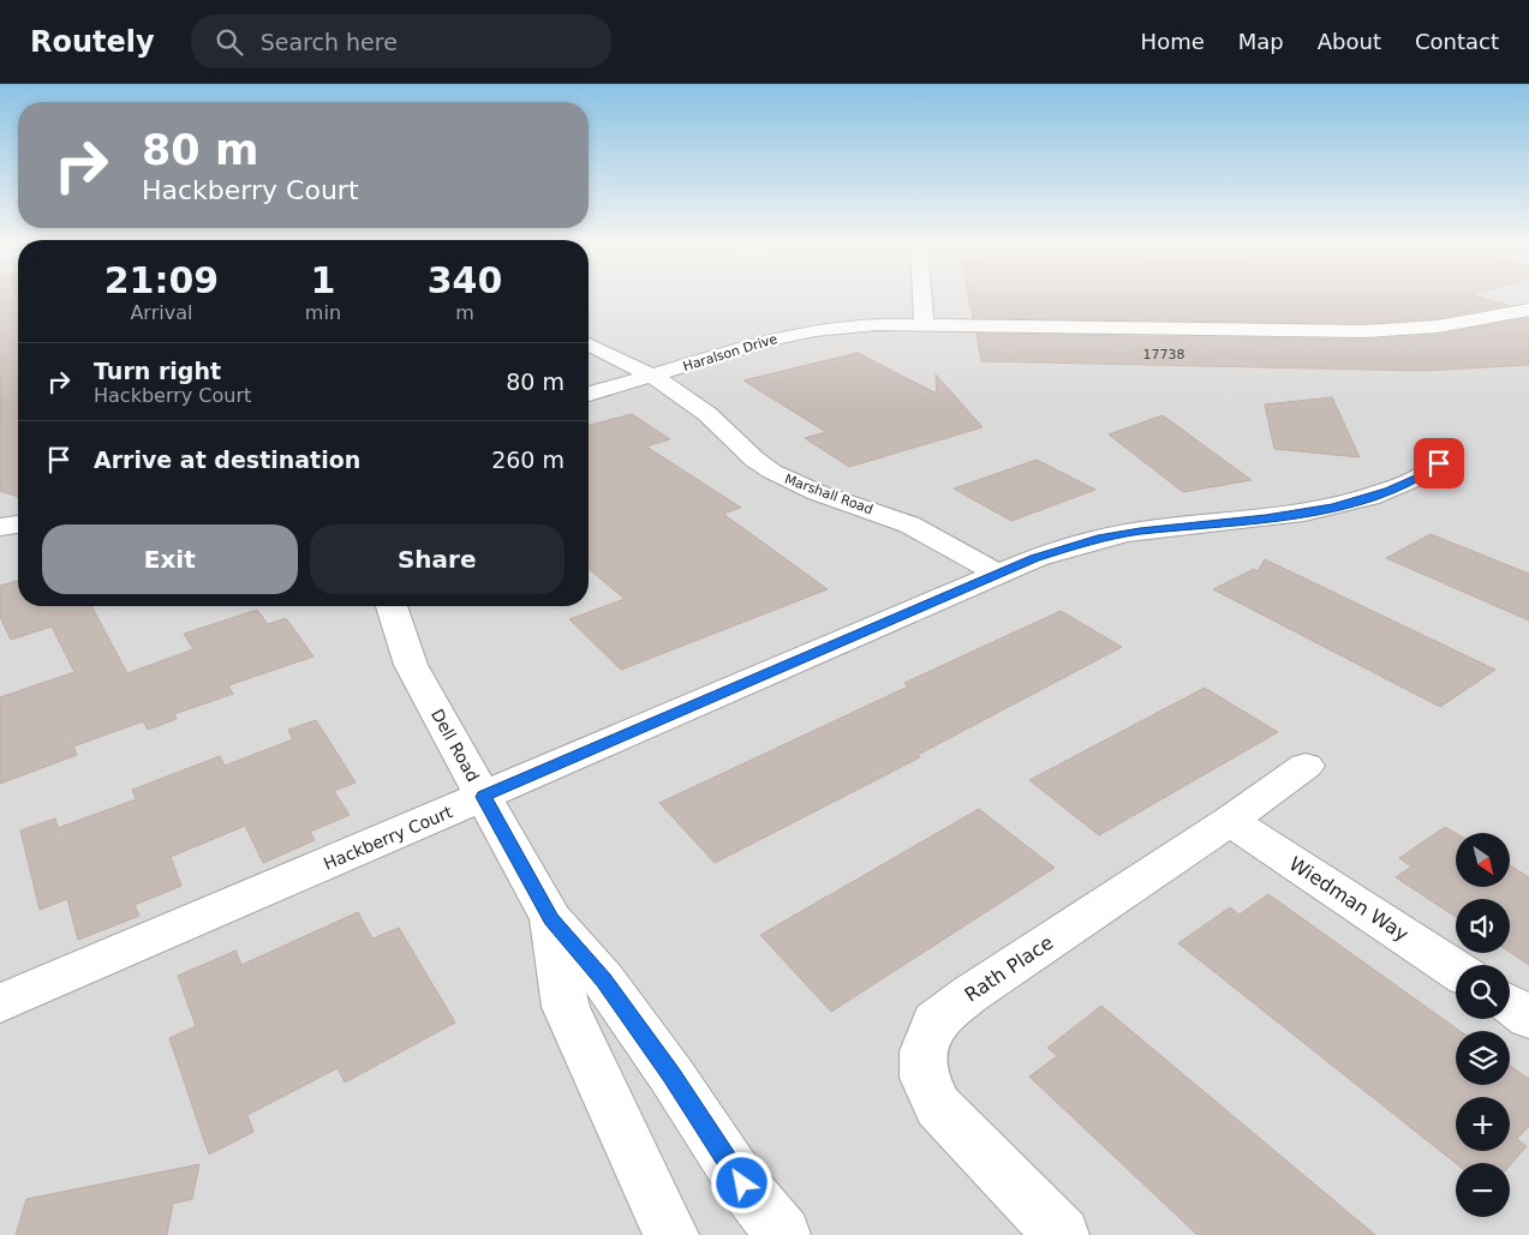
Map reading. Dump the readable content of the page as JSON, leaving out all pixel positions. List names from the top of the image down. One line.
{"streets":{"street":["Haralson Drive","Marshall Road","Dell Road","Hackberry Court","Wiedman Way","Rath Place"]},"crossings":[["Haralson Drive","Marshall Road"],["Marshall Road","Hackberry Court"],["Dell Road","Hackberry Court"],["Wiedman Way","Rath Place"]],"house_numbers":["17738"],"north":"bottom right","page":{"header":"Routely","search":"Search here","nav":["Home","Map","About","Contact"],"turn":["80 m","Hackberry Court"],"eta":["21:09","Arrival","1","min","340","m"],"list":[{"name":"Turn right","note":"Hackberry Court","value":"80 m"},{"name":"Arrive at destination","value":"260 m"}],"buttons":["Exit","Share"],"map_buttons":["+","−"]}}
